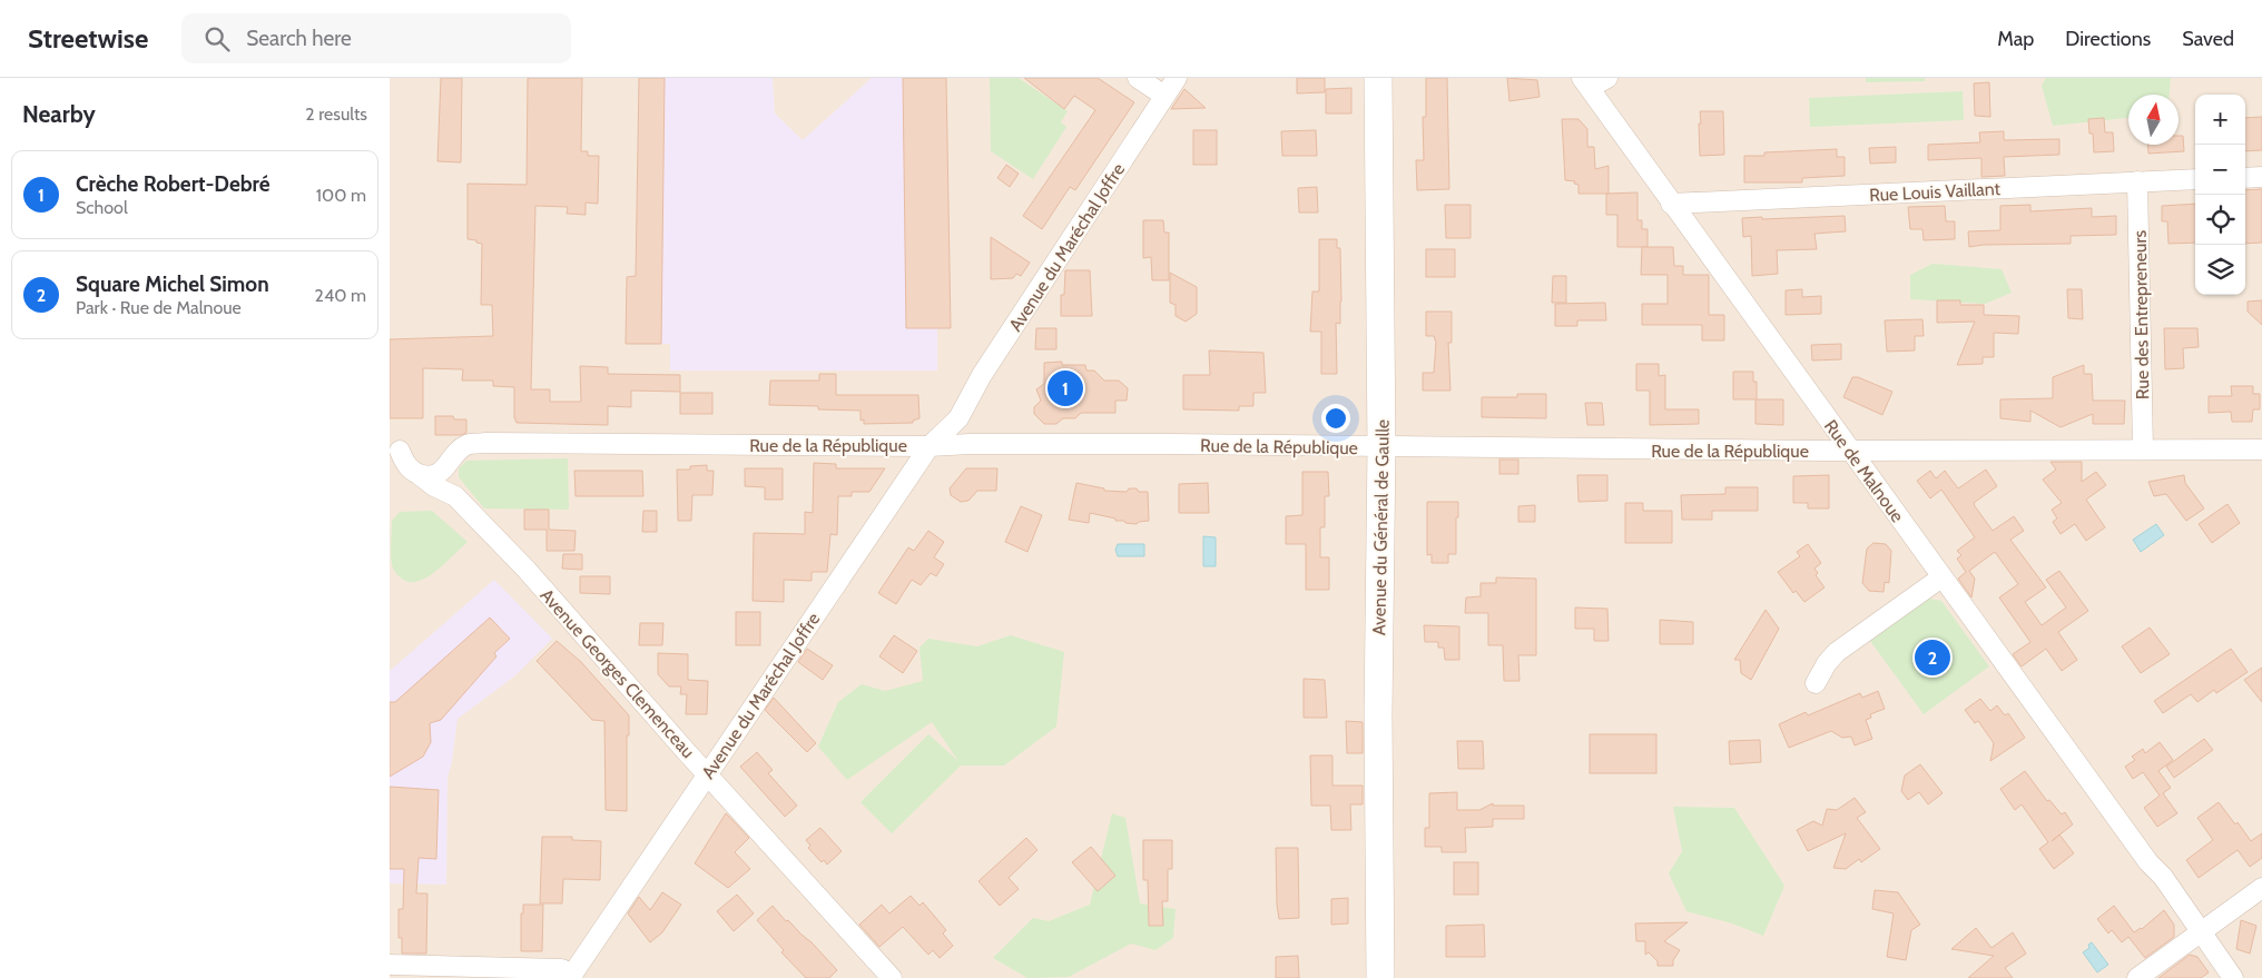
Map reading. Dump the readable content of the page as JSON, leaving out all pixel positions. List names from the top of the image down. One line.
{"streets":{"street":["Rue Louis Vaillant","Avenue du Maréchal Joffre","Rue des Entrepreneurs","Rue de la République","Rue de Malnoue","Avenue du Général de Gaulle","Avenue Georges Clemenceau"]},"crossings":[["Rue Louis Vaillant","Rue des Entrepreneurs"],["Rue Louis Vaillant","Rue de Malnoue"],["Avenue du Maréchal Joffre","Rue de la République"],["Avenue du Maréchal Joffre","Avenue Georges Clemenceau"],["Rue des Entrepreneurs","Rue de la République"],["Rue de la République","Rue de Malnoue"],["Rue de la République","Avenue du Général de Gaulle"],["Rue de la République","Avenue Georges Clemenceau"]],"north":"top","page":{"header":"Streetwise","search":"Search here","nav":["Map","Directions","Saved"],"heading":["Nearby","2 results"],"map_buttons":["+","−"],"list":[{"mark":"1","name":"Crèche Robert-Debré","note":"School","value":"100 m"},{"mark":"2","name":"Square Michel Simon","note":"Park · Rue de Malnoue","value":"240 m"}],"pins":["1","2"]}}
